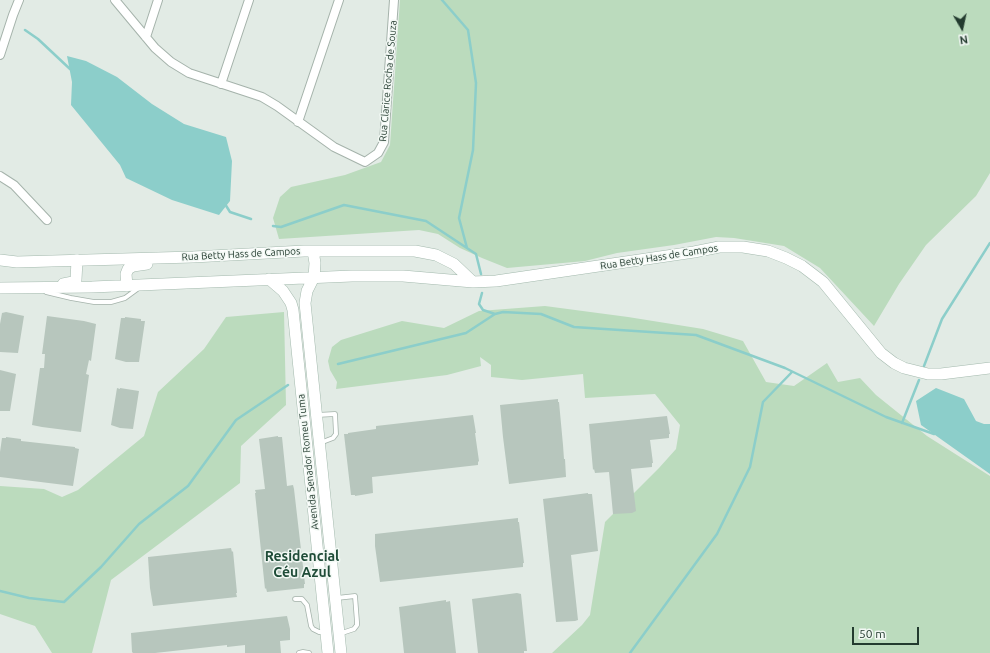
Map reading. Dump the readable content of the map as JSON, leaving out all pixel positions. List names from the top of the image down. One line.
{"streets":{"street":["Rua Clarice Rocha de Souza","Rua Betty Hass de Campos","Avenida Senador Romeu Tuma"]},"crossings":[["Rua Betty Hass de Campos","Avenida Senador Romeu Tuma"]],"districts":["Residencial Céu Azul"],"scale_bar":"50 m","north":"bottom"}
